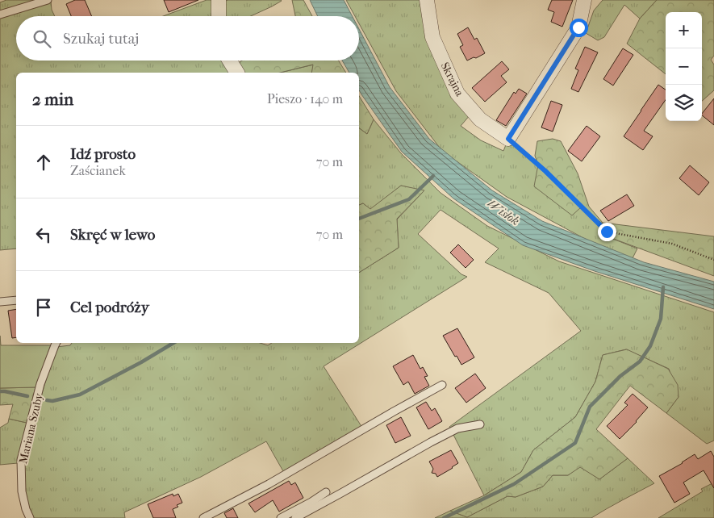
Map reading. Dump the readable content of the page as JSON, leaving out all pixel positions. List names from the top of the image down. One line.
{"streets":{"street":["Skrajna"],"lane":["Mariana Szuby"]},"water":["Wisłok"],"page":{"map_buttons":["+","−"],"search":"Szukaj tutaj","heading":["2 min","Pieszo · 140 m"],"list":[["Idź prosto","Zaścianek","70 m"],["Skręć w lewo","70 m"],"Cel podróży"]}}
